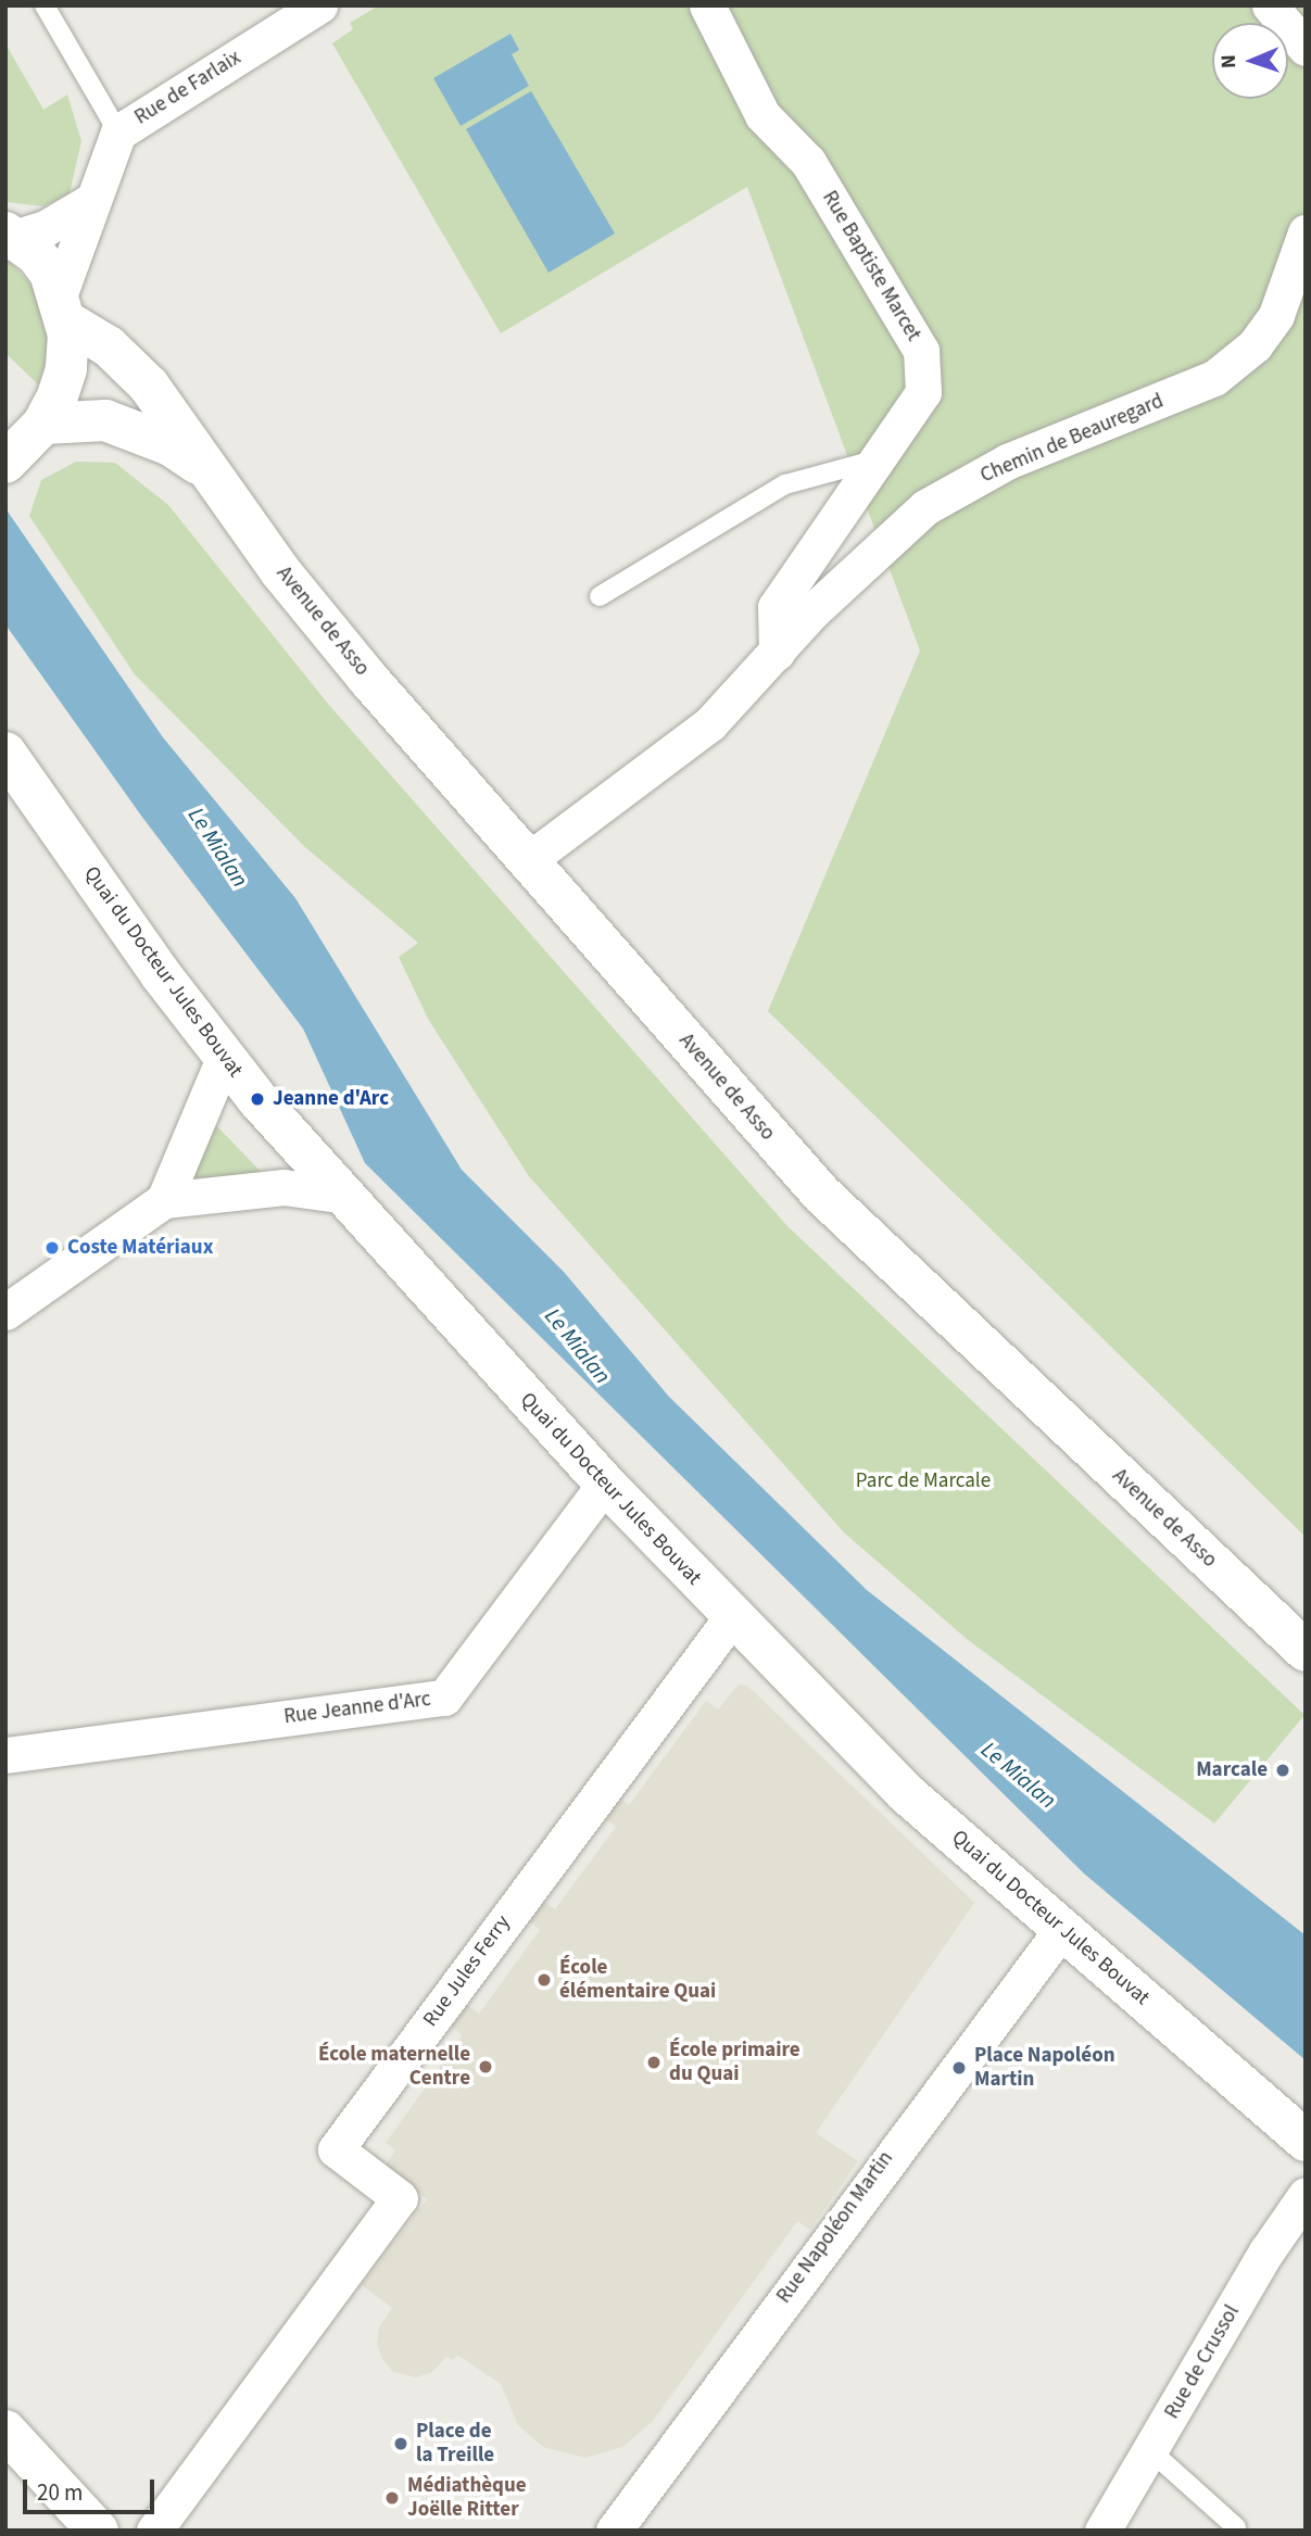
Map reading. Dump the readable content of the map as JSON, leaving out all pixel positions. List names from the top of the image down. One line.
{"streets":{"main road":["Avenue de Asso","Quai du Docteur Jules Bouvat"],"street":["Rue de Farlaix","Rue Baptiste Marcet","Chemin de Beauregard","Rue Jeanne d'Arc","Rue Jules Ferry","Rue Napoléon Martin","Rue de Crussol"]},"crossings":[["Rue de Farlaix","Avenue de Asso"],["Rue Baptiste Marcet","Chemin de Beauregard"],["Chemin de Beauregard","Avenue de Asso"],["Quai du Docteur Jules Bouvat","Rue Jeanne d'Arc"],["Quai du Docteur Jules Bouvat","Rue Jules Ferry"],["Quai du Docteur Jules Bouvat","Rue Napoléon Martin"]],"water":["Le Mialan"],"parks":["Parc de Marcale"],"places":["Jeanne d'Arc","Coste Matériaux","Marcale","École élémentaire Quai","École primaire du Quai","École maternelle Centre","Place Napoléon Martin","Place de la Treille","Médiathèque Joëlle Ritter"],"scale_bar":"20 m","north":"left"}
